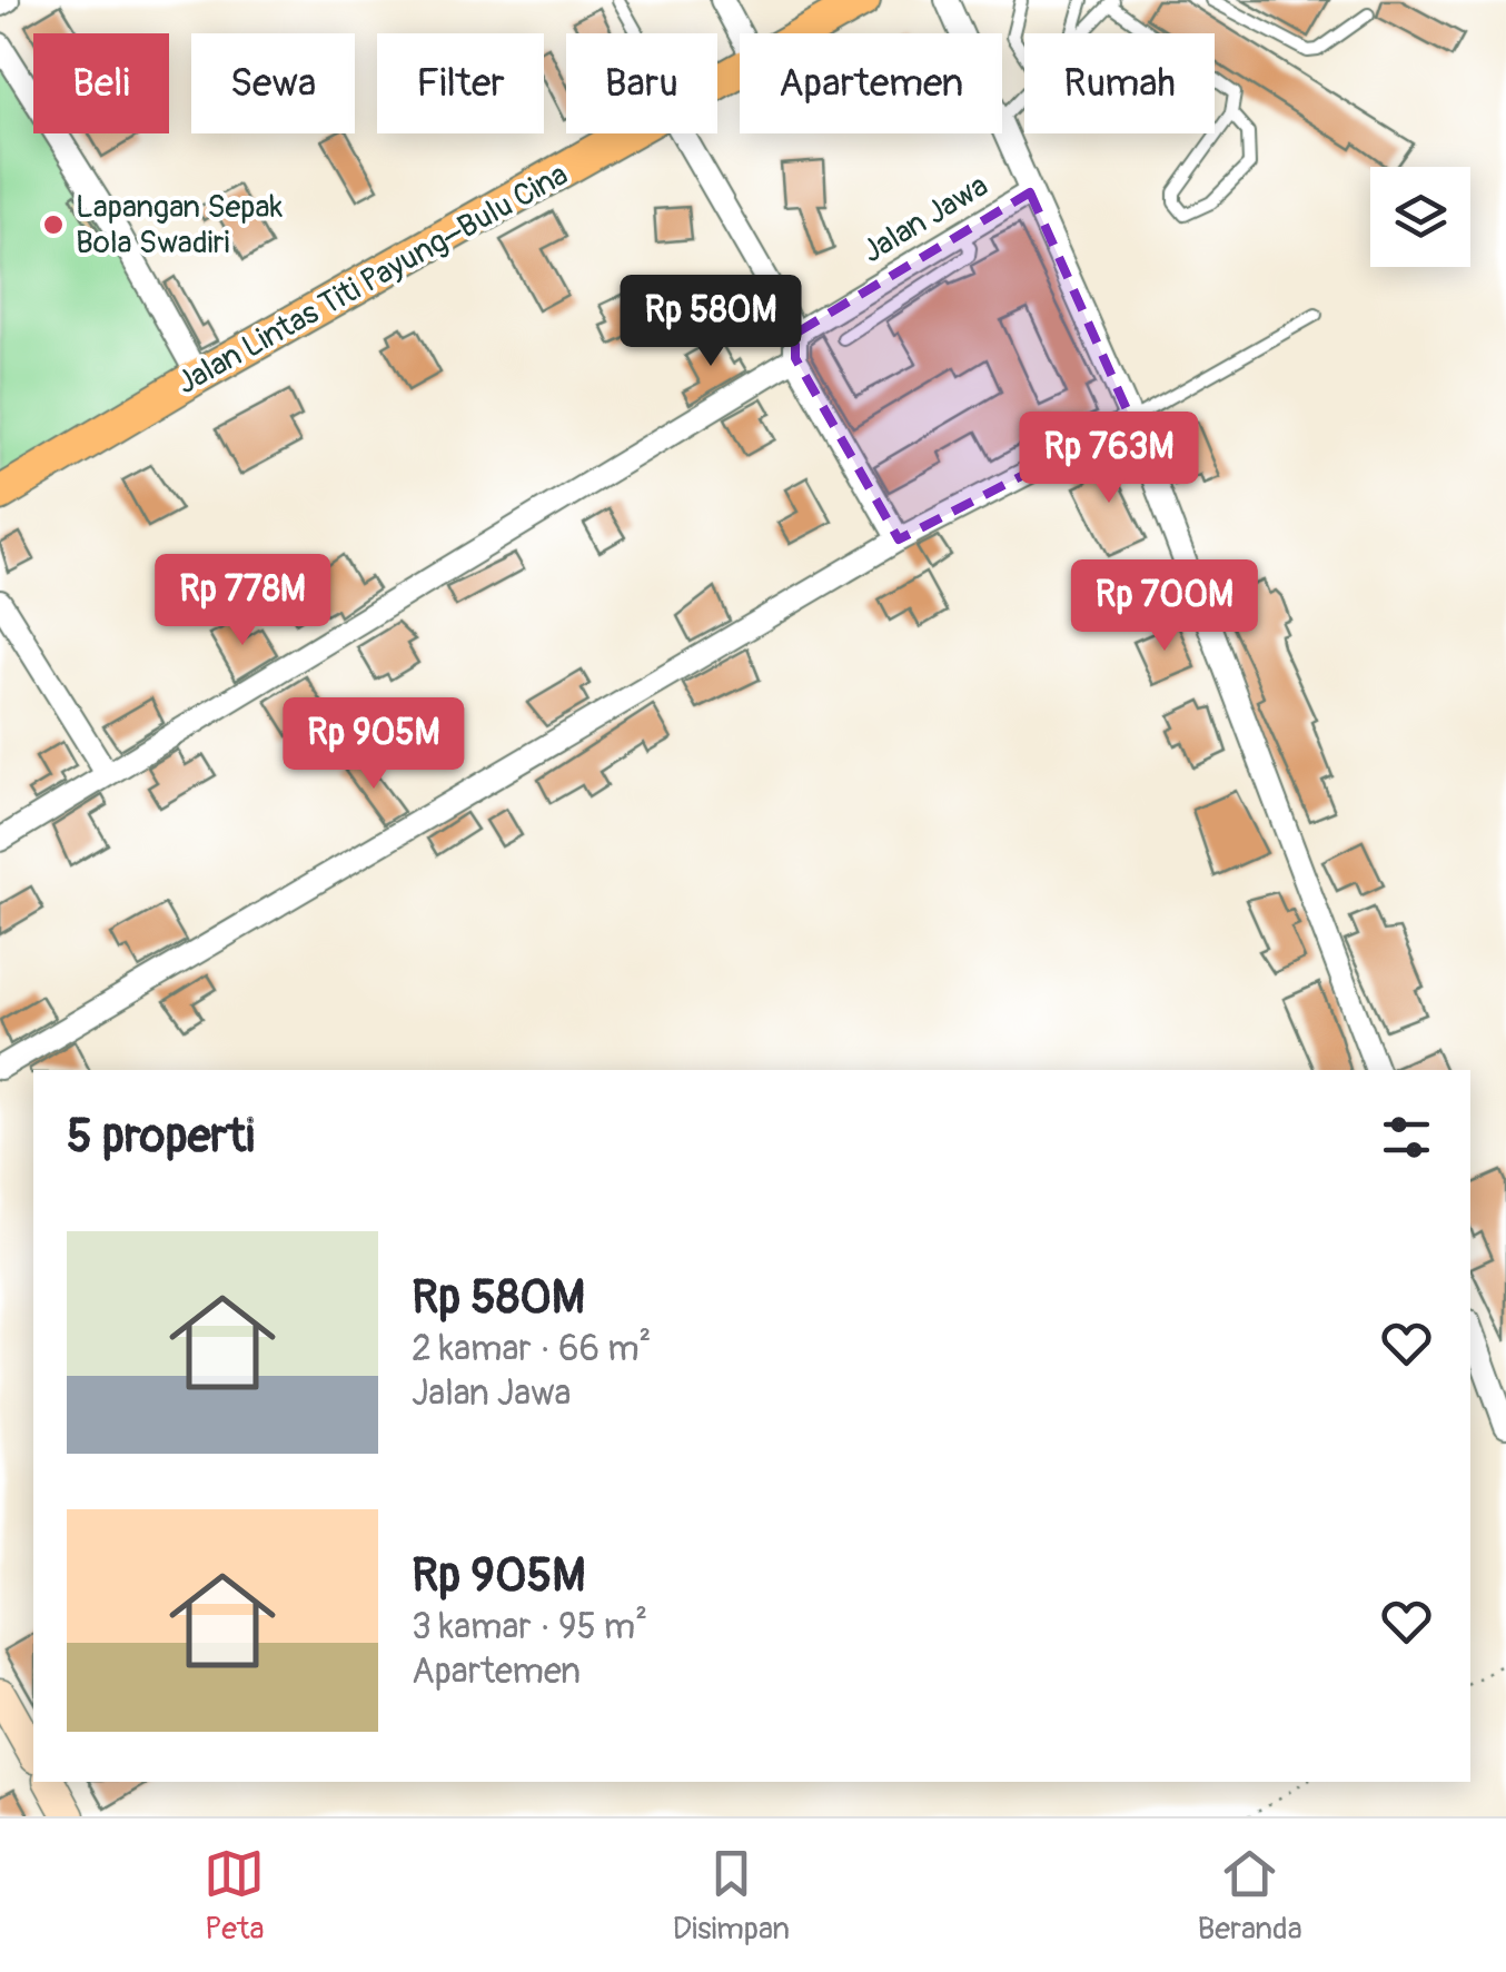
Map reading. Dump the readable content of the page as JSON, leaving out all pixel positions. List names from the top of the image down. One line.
{"streets":{"main road":["Jalan Lintas Titi Payung–Bulu Cina"],"street":["Jalan Jawa"]},"places":["Lapangan Sepak Bola Swadiri"],"page":{"chip":["Beli","Sewa","Filter","Baru","Apartemen","Rumah"],"price":["Rp 580M","Rp 763M","Rp 778M","Rp 700M","Rp 905M"],"heading":"5 properti","list":[{"name":"Rp 580M","note":"2 kamar · 66 m² · Jalan Jawa"},{"name":"Rp 905M","note":"3 kamar · 95 m² · Apartemen"}],"tabs":["Peta","Disimpan","Beranda"]}}
